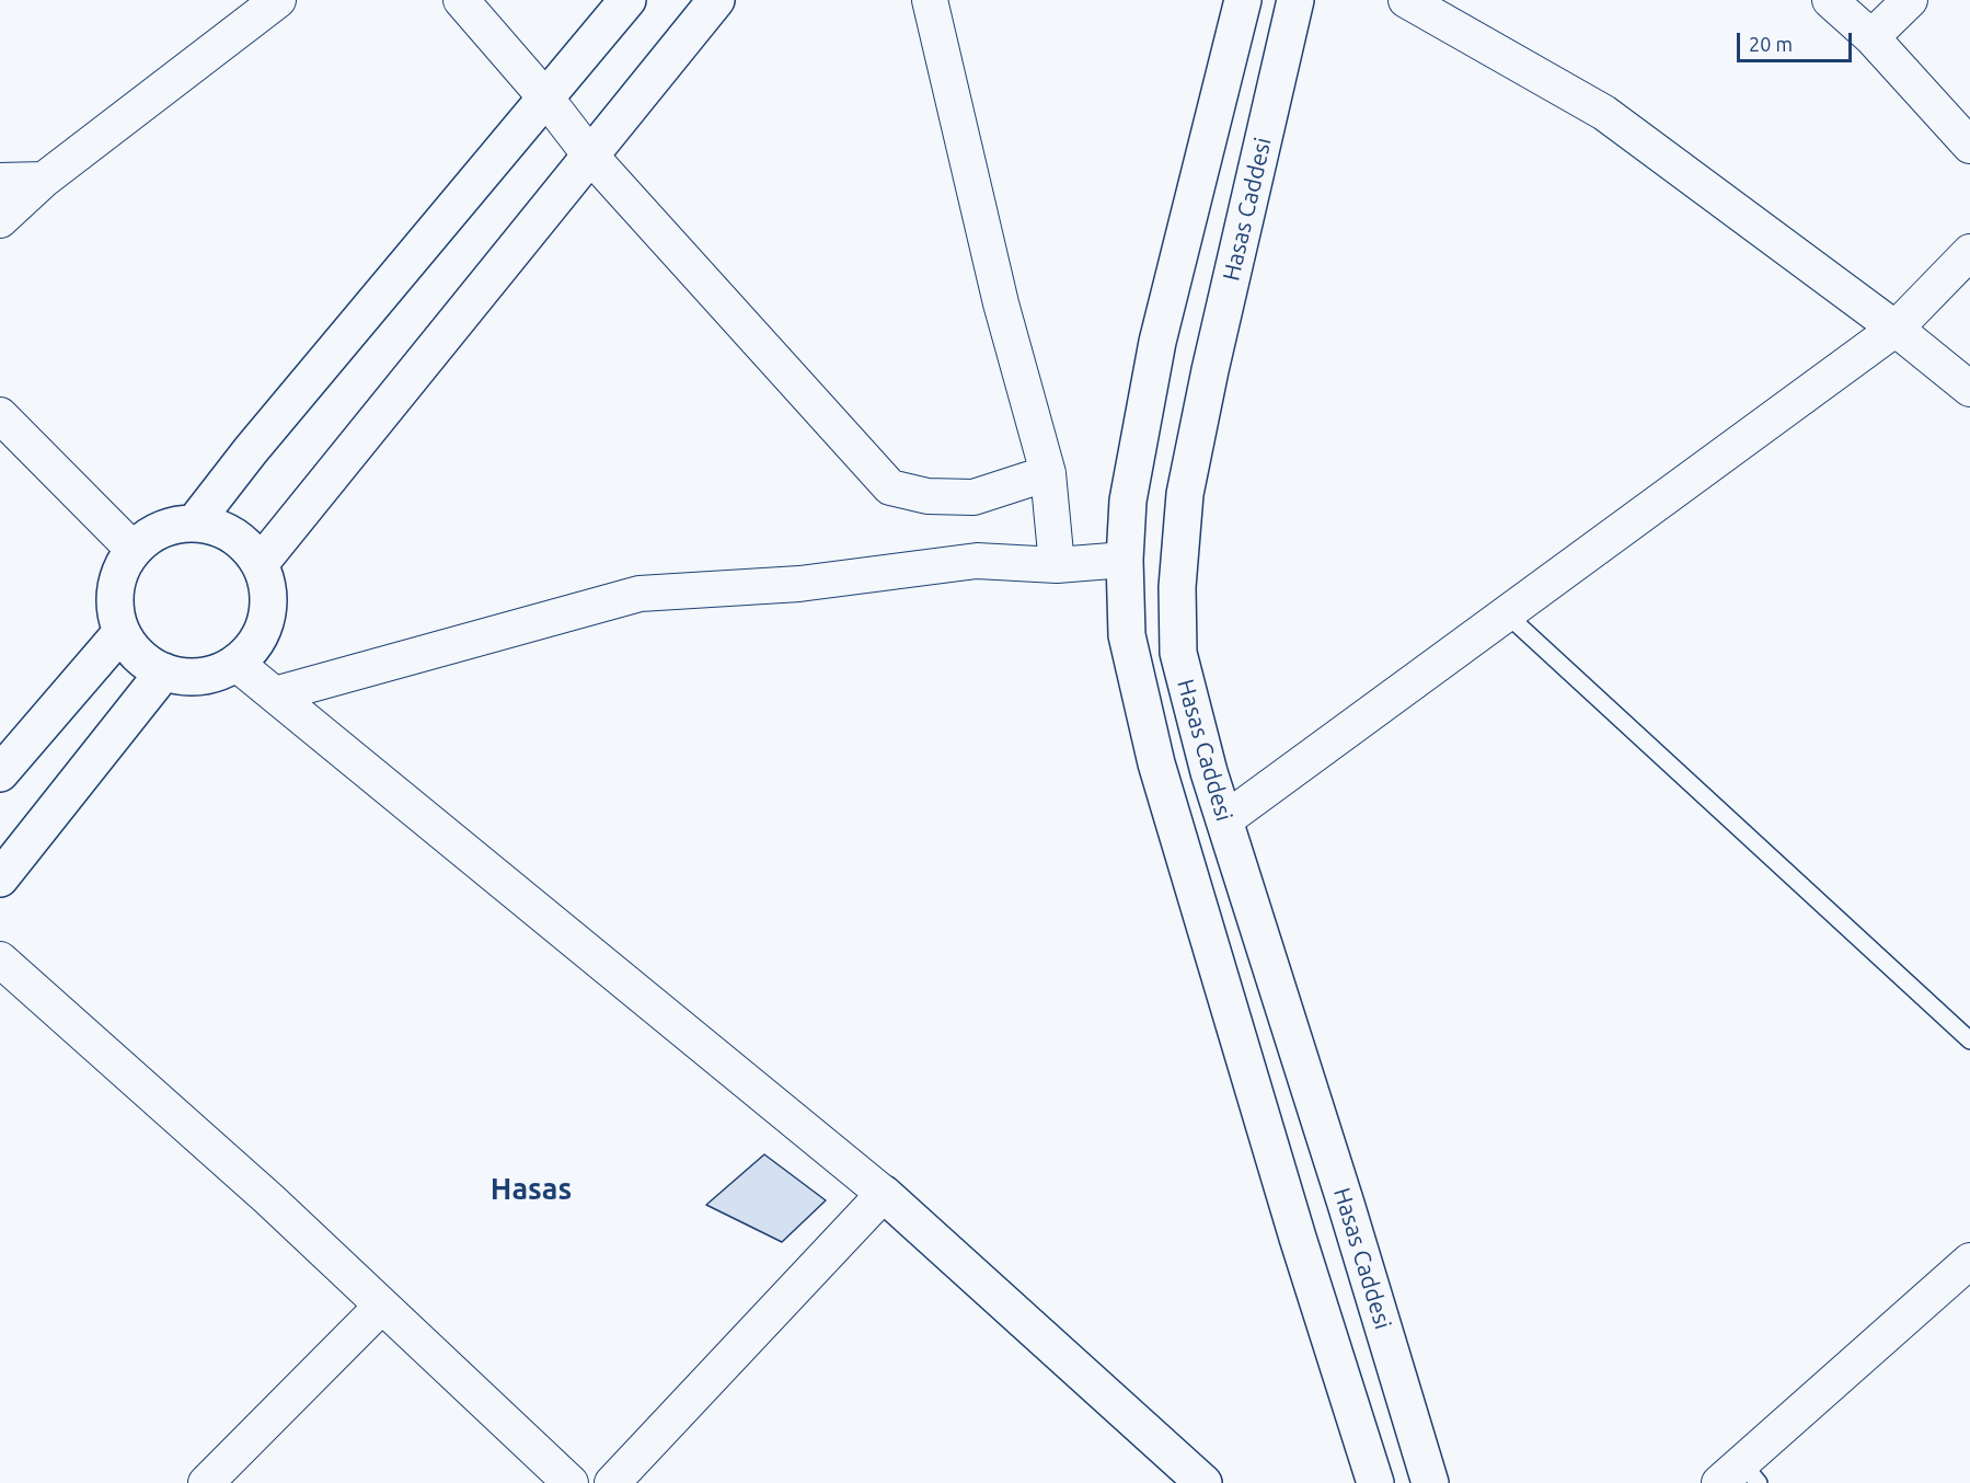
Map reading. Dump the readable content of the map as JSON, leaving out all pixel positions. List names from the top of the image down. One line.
{"streets":{"main road":["Hasas Caddesi"]},"districts":["Hasas"],"scale_bar":"20 m"}
